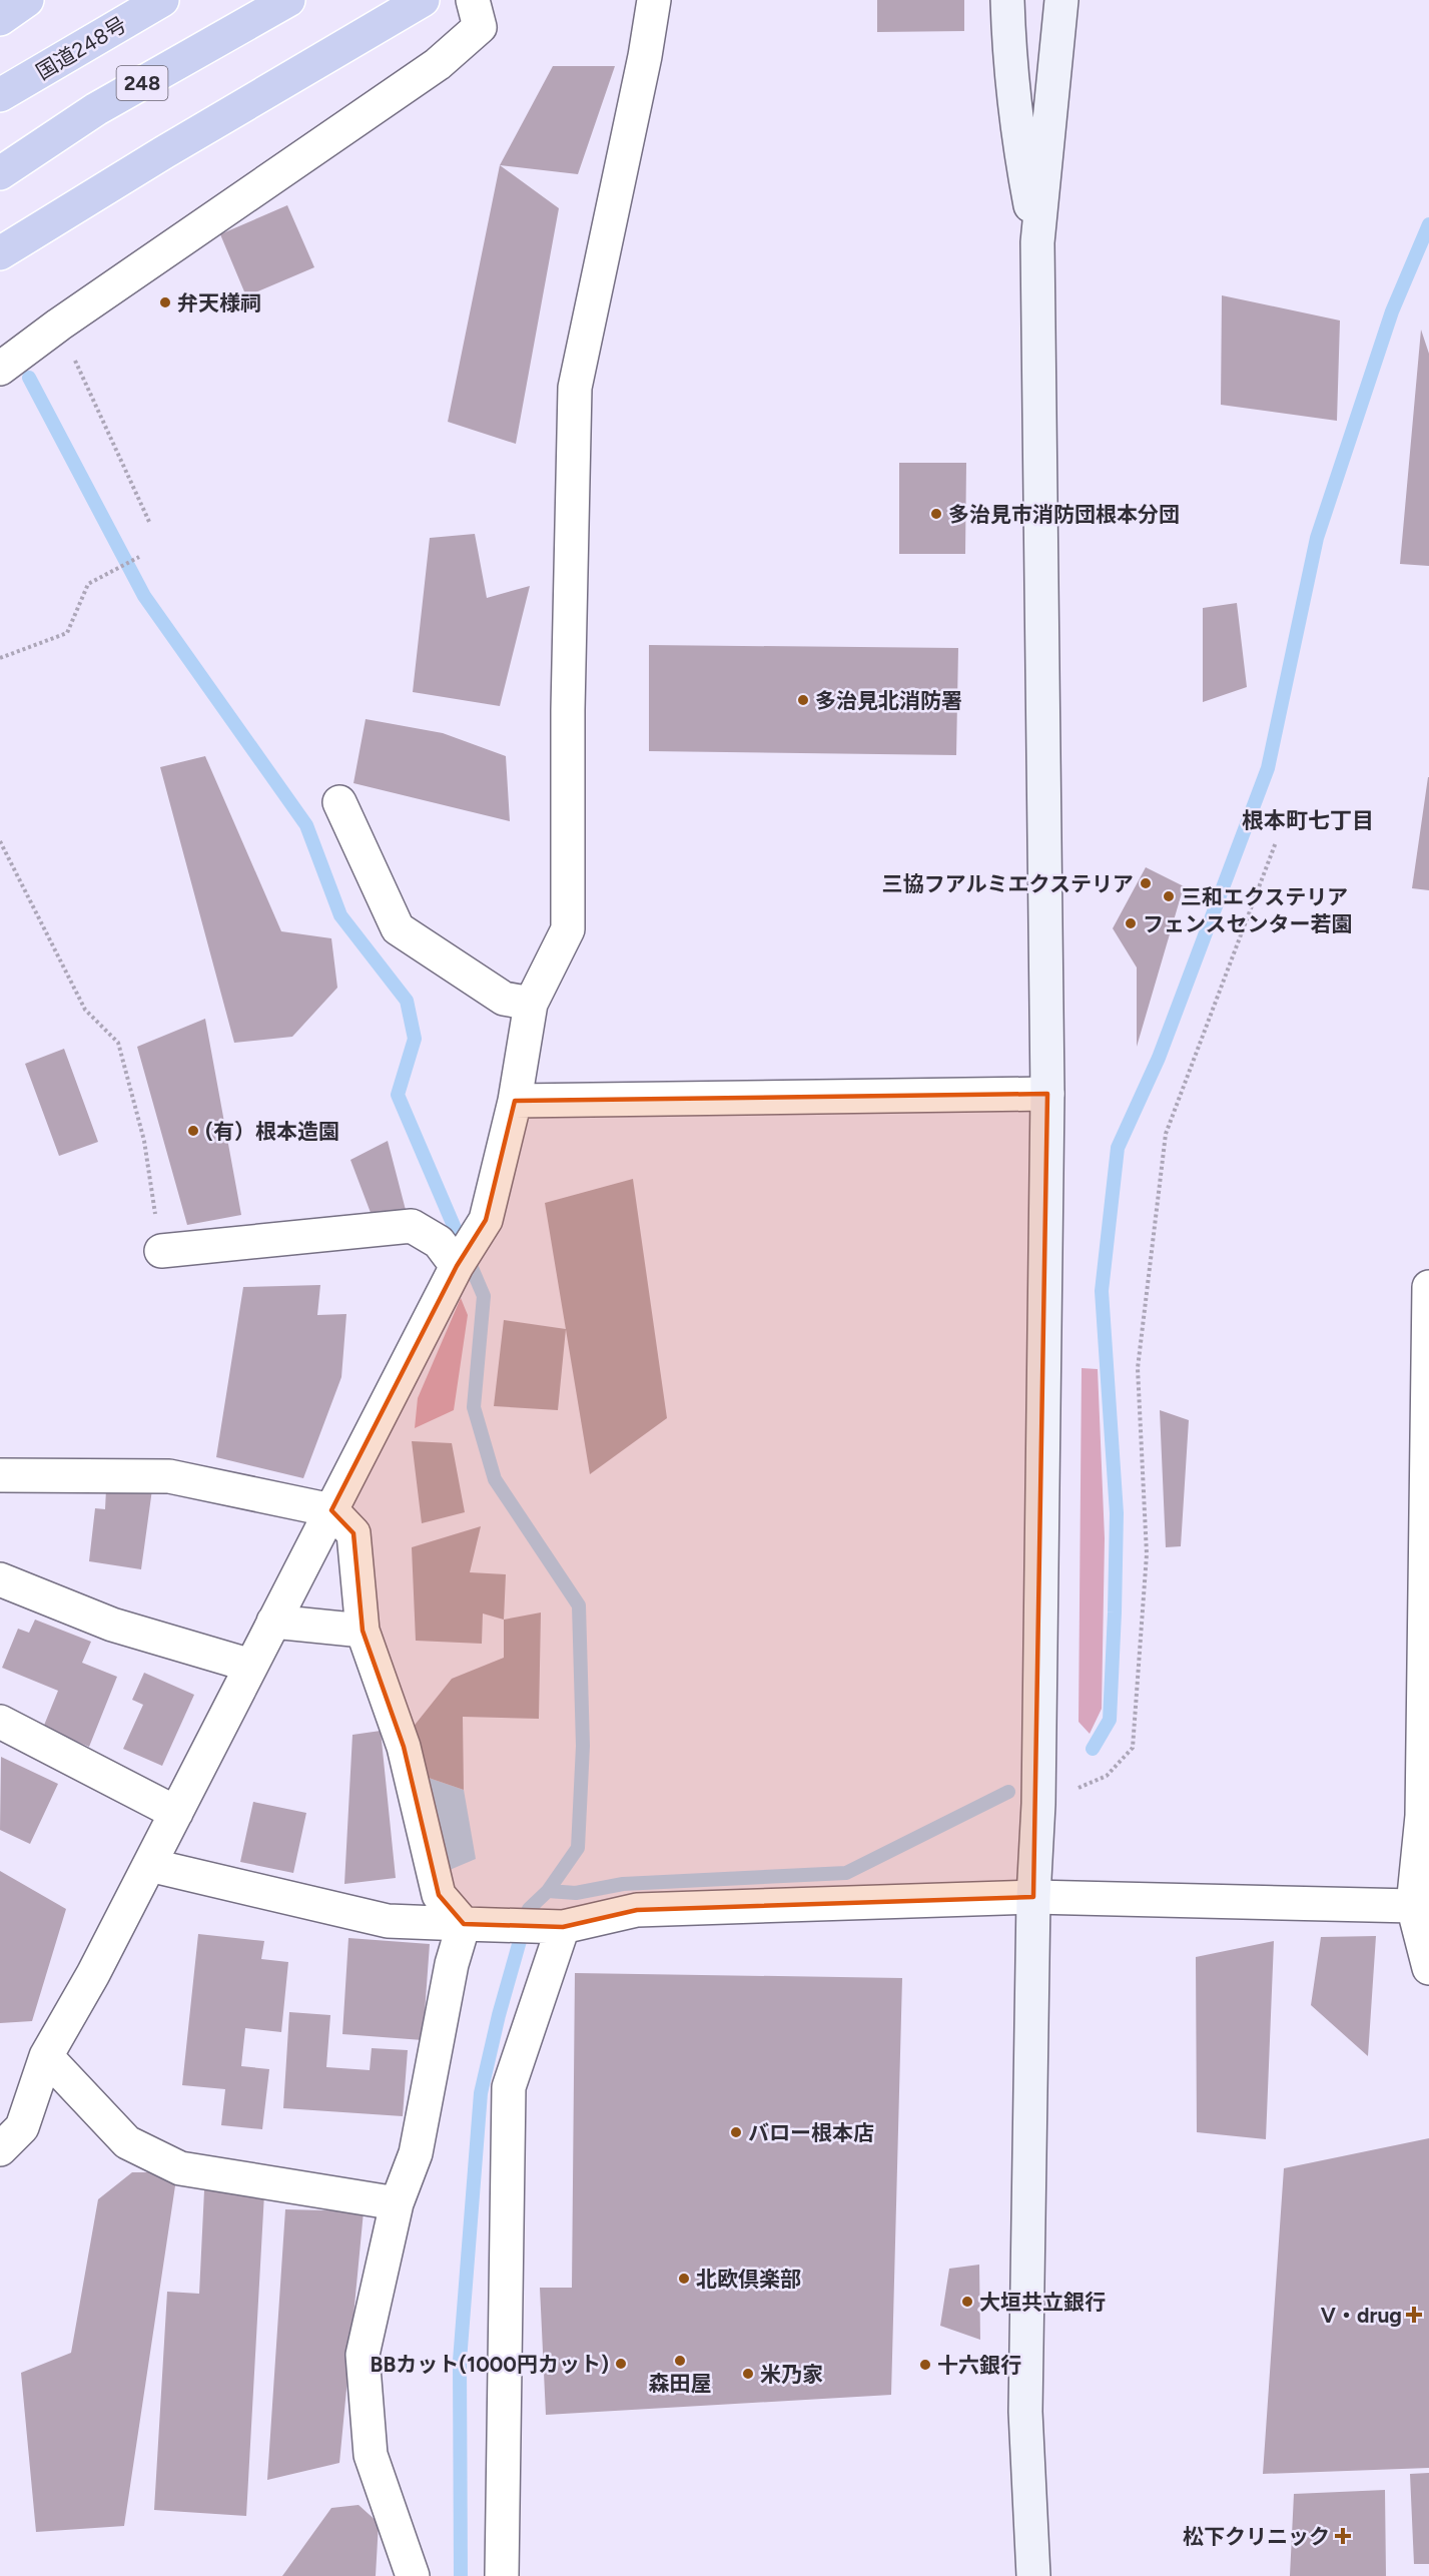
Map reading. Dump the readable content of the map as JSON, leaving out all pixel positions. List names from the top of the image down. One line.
{"streets":{"highway":["国道248号","248"]},"districts":["根本町七丁目"],"places":{"other":["弁天様祠","多治見市消防団根本分団","多治見北消防署","三協フアルミエクステリア","三和エクステリア","フェンスセンター若園","(有）根本造園","バロー根本店","北欧倶楽部","大垣共立銀行","森田屋","BBカット(1000円カット)","十六銀行","米乃家"],"health":["V・drug","松下クリニック"]}}
